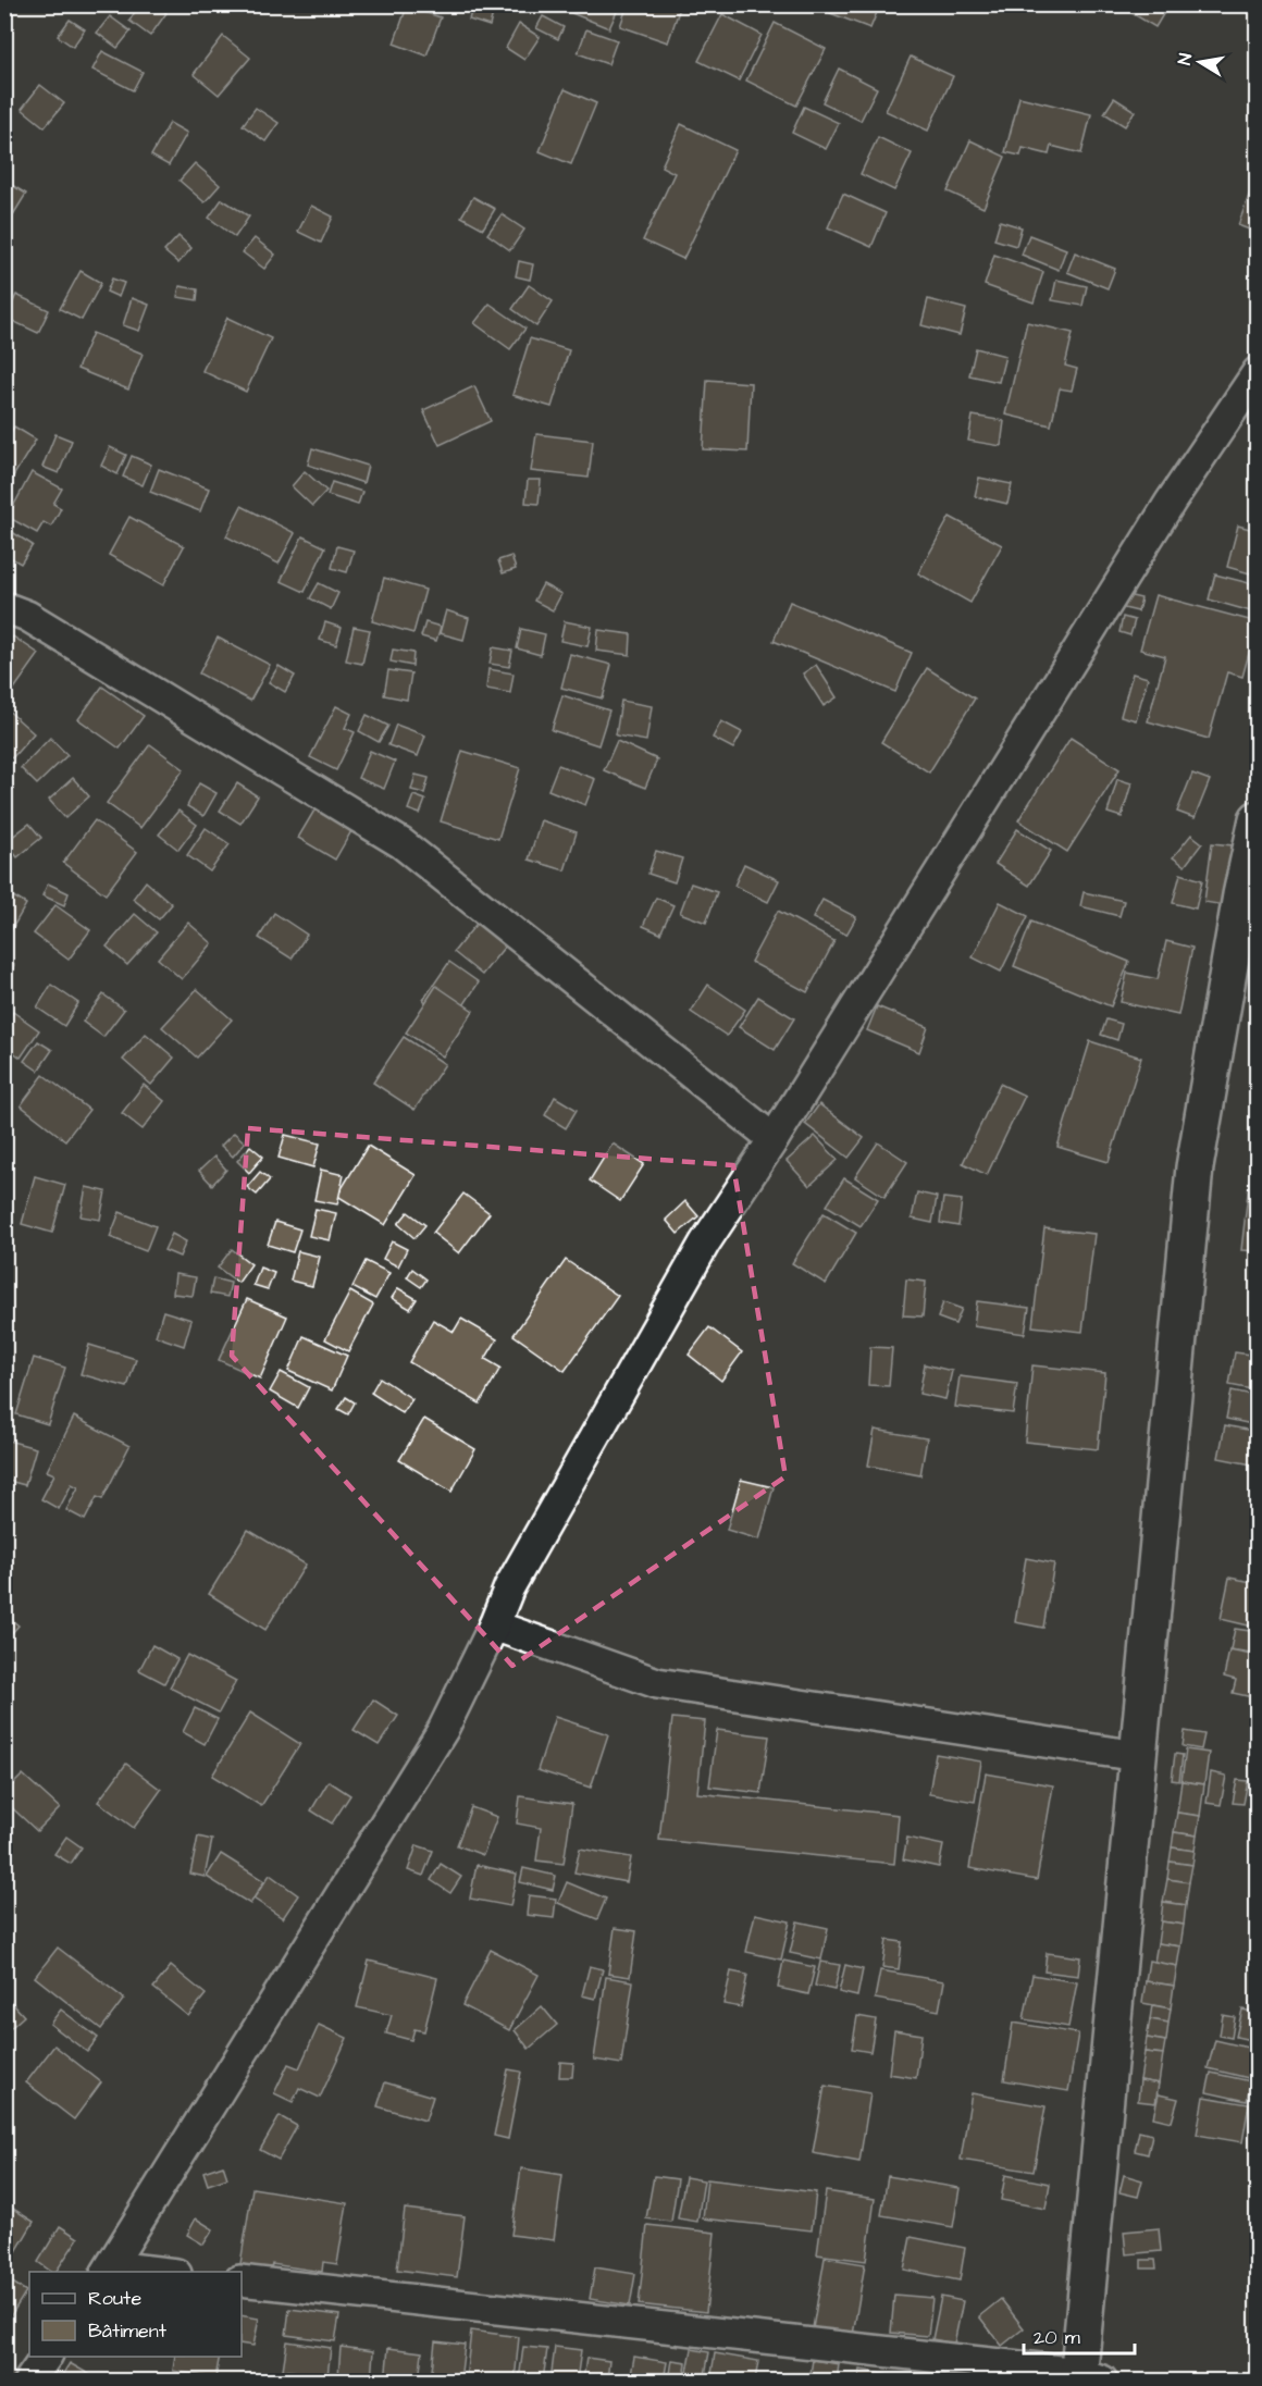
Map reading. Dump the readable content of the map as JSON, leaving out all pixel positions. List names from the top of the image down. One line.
{"legend":["Route","Bâtiment"],"scale_bar":"20 m","north":"left"}
